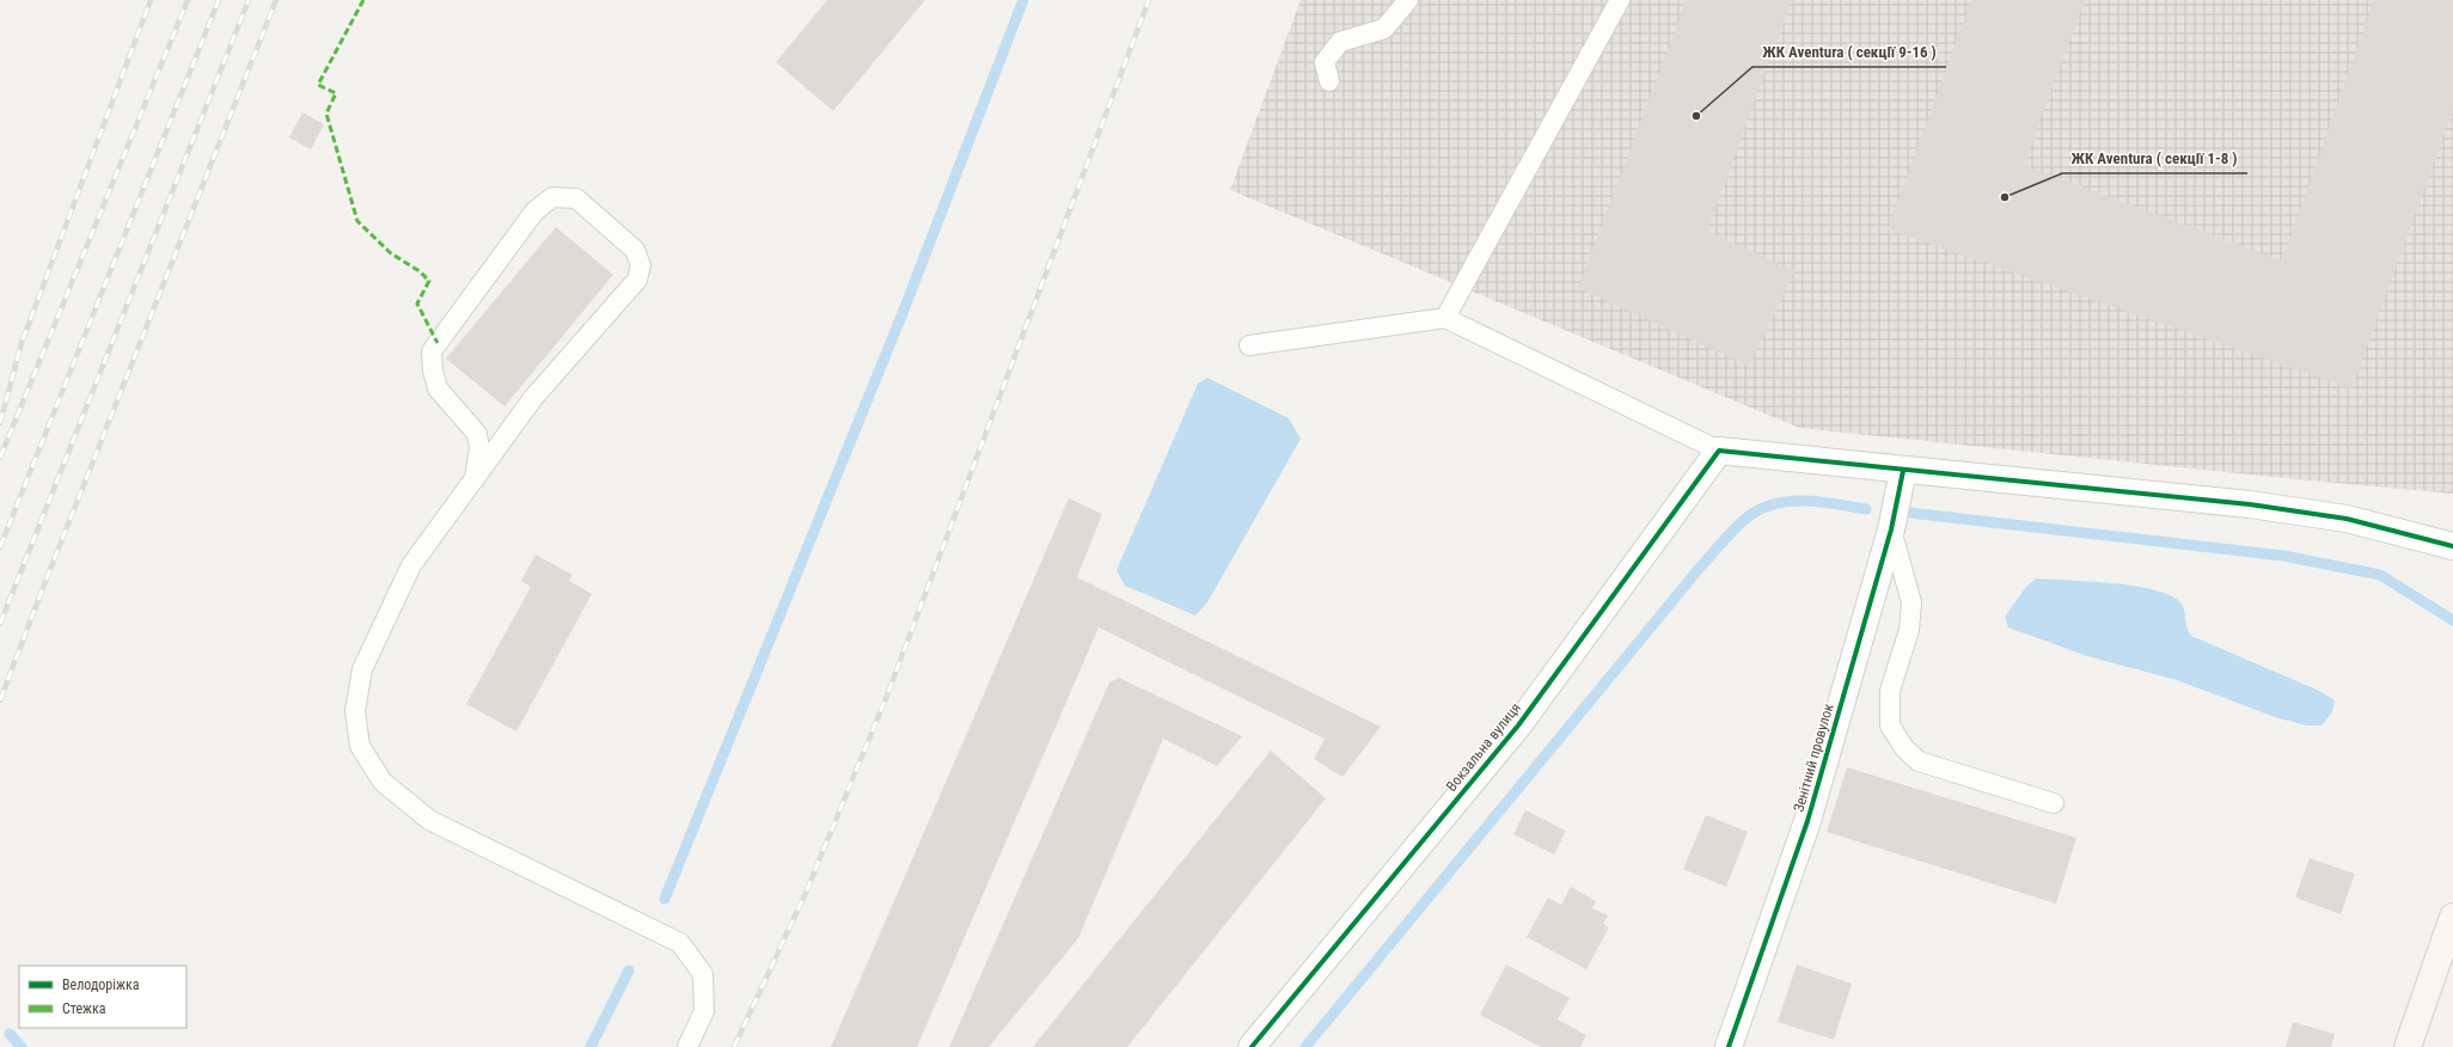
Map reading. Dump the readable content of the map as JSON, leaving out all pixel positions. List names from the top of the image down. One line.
{"streets":{"street":["Вокзальна вулиця","Зенітний провулок"]},"places":["ЖК Aventura ( секції 9-16 )","ЖК Aventura ( секції 1-8 )"],"legend":["Велодоріжка","Стежка"]}
